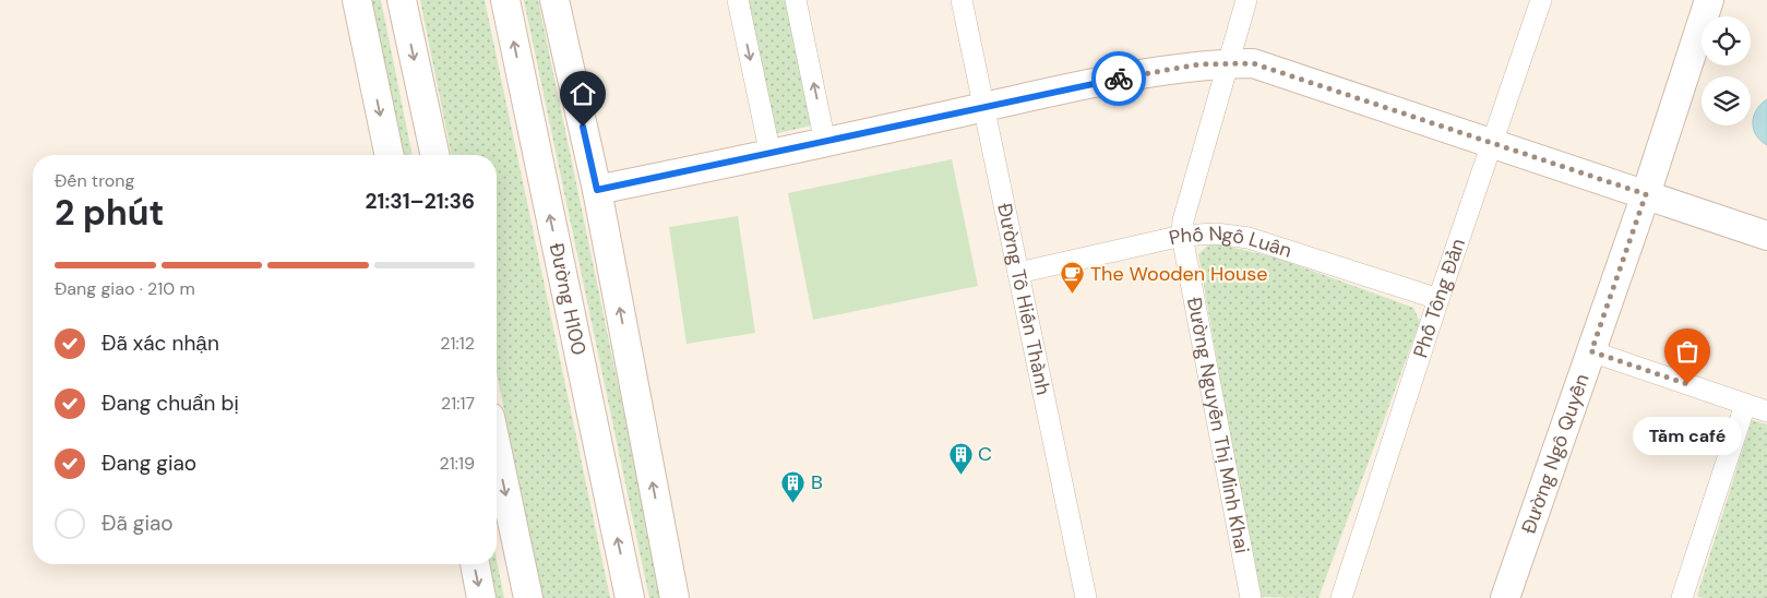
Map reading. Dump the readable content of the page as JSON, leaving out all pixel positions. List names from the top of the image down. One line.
{"streets":{"street":["Phố Ngô Luân","Đường H100","Đường Tô Hiến Thành","Phố Tông Đản","Đường Nguyễn Thị Minh Khai","Đường Ngô Quyền"]},"crossings":[["Phố Ngô Luân","Đường Tô Hiến Thành"],["Phố Ngô Luân","Phố Tông Đản"],["Phố Ngô Luân","Đường Nguyễn Thị Minh Khai"]],"places":{"cafe":["The Wooden House"],"other":["Tằm café"],"building":["C","B"]},"page":{"heading":["2 phút","Đến trong","21:31–21:36"],"bar":"Đang giao · 210 m","list":[["Đã xác nhận","21:12"],["Đang chuẩn bị","21:17"],["Đang giao","21:19"],"Đã giao"],"bubble":"Tằm café"}}
